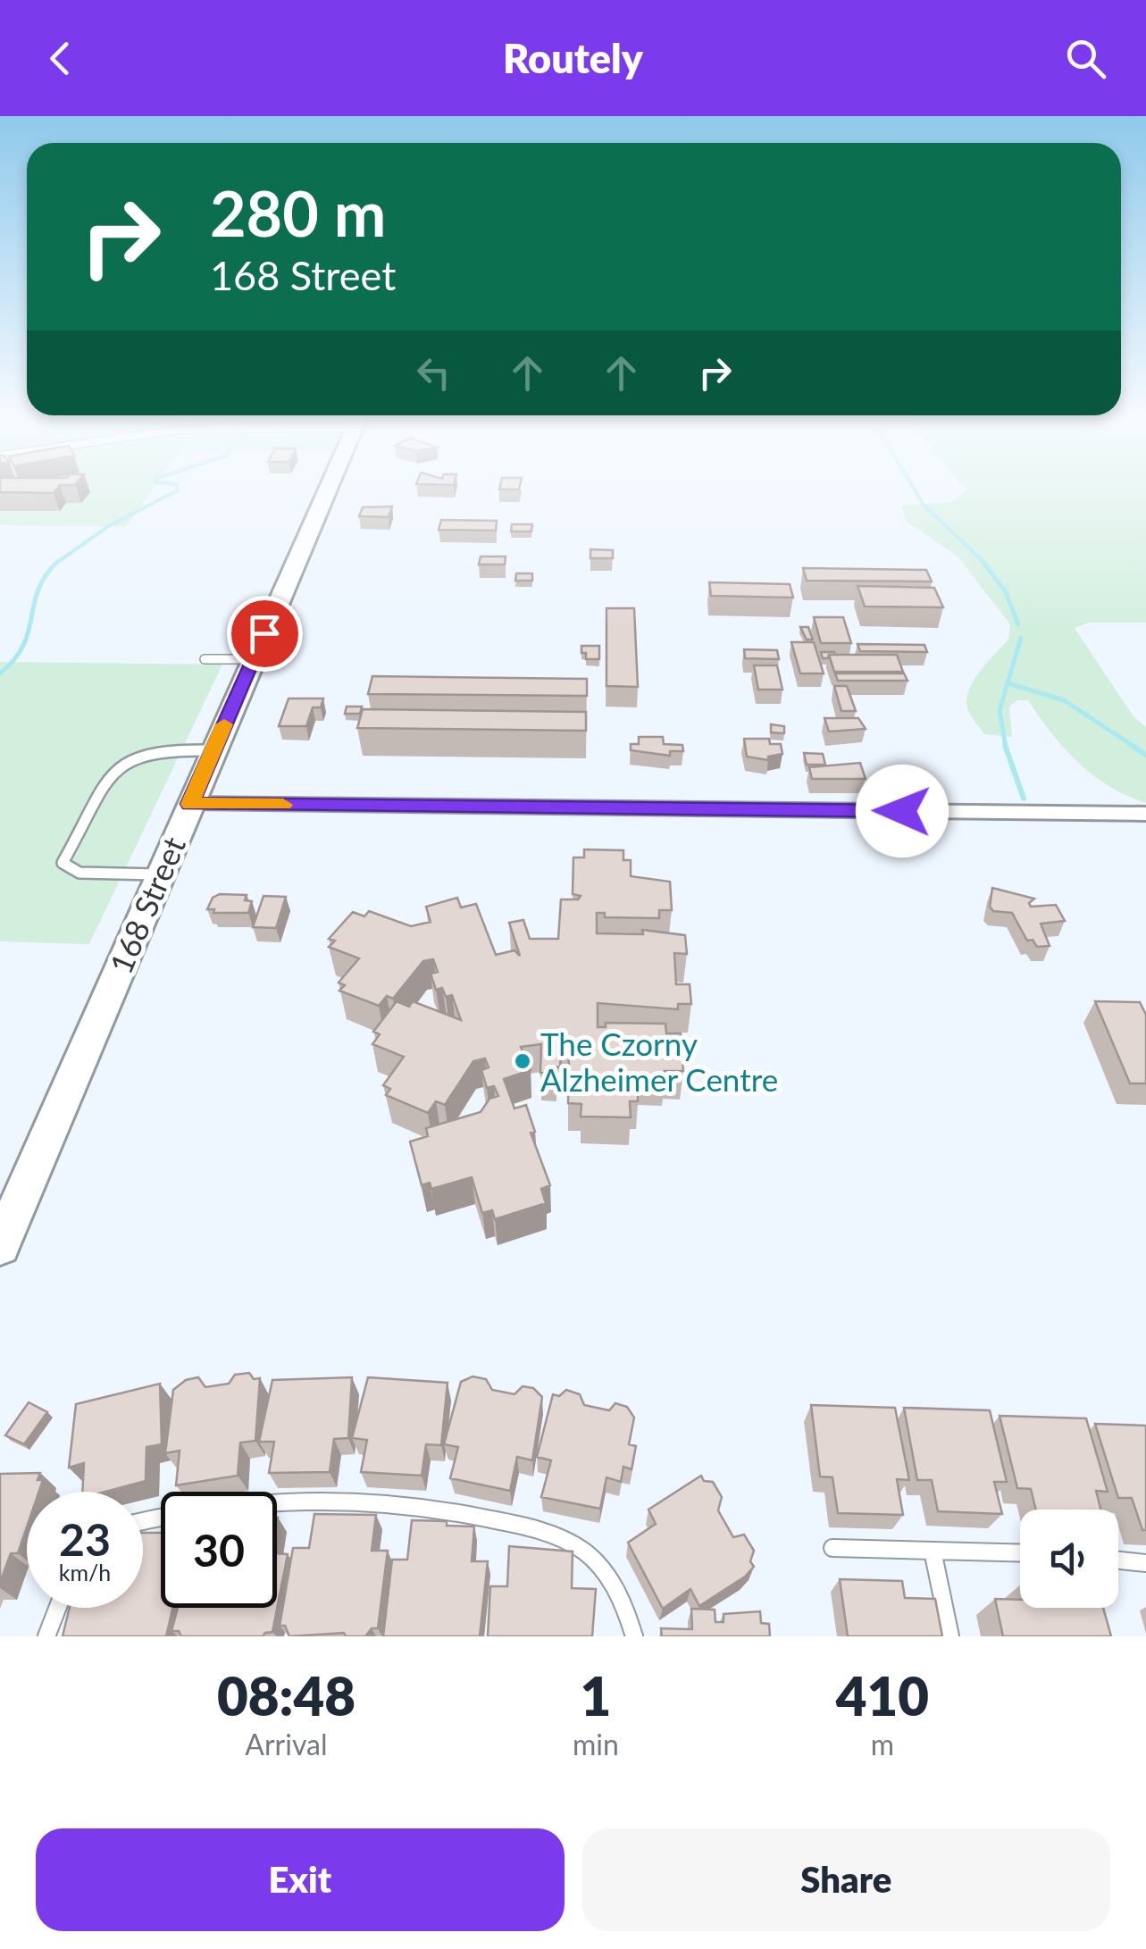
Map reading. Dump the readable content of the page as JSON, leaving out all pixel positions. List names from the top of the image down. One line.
{"streets":{"main road":["168 Street"]},"places":["The Czorny Alzheimer Centre"],"page":{"header":"Routely","turn":["280 m","168 Street"],"speed":"23 km/h","limit":"30","eta":["08:48","Arrival","1","min","410","m"],"buttons":["Exit","Share"]}}
